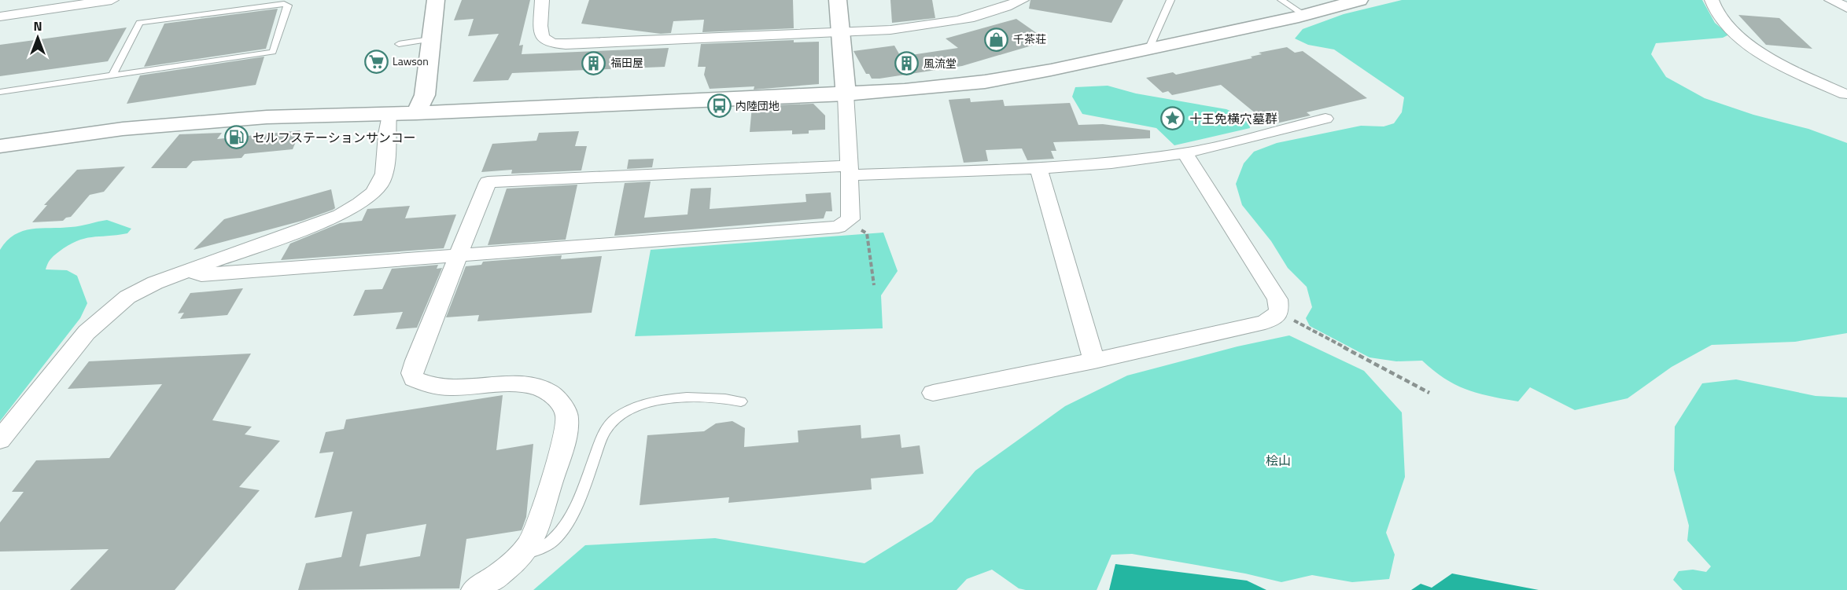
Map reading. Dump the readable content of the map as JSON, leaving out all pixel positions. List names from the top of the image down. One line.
{"parks":["桧山"],"places":{"shop":["千茶荘"],"supermarket":["Lawson"],"building":["福田屋","風流堂"],"bus stop":["内陸団地"],"place":["十王免横穴墓群"],"fuel station":["セルフステーションサンコー"]},"north":"top"}
